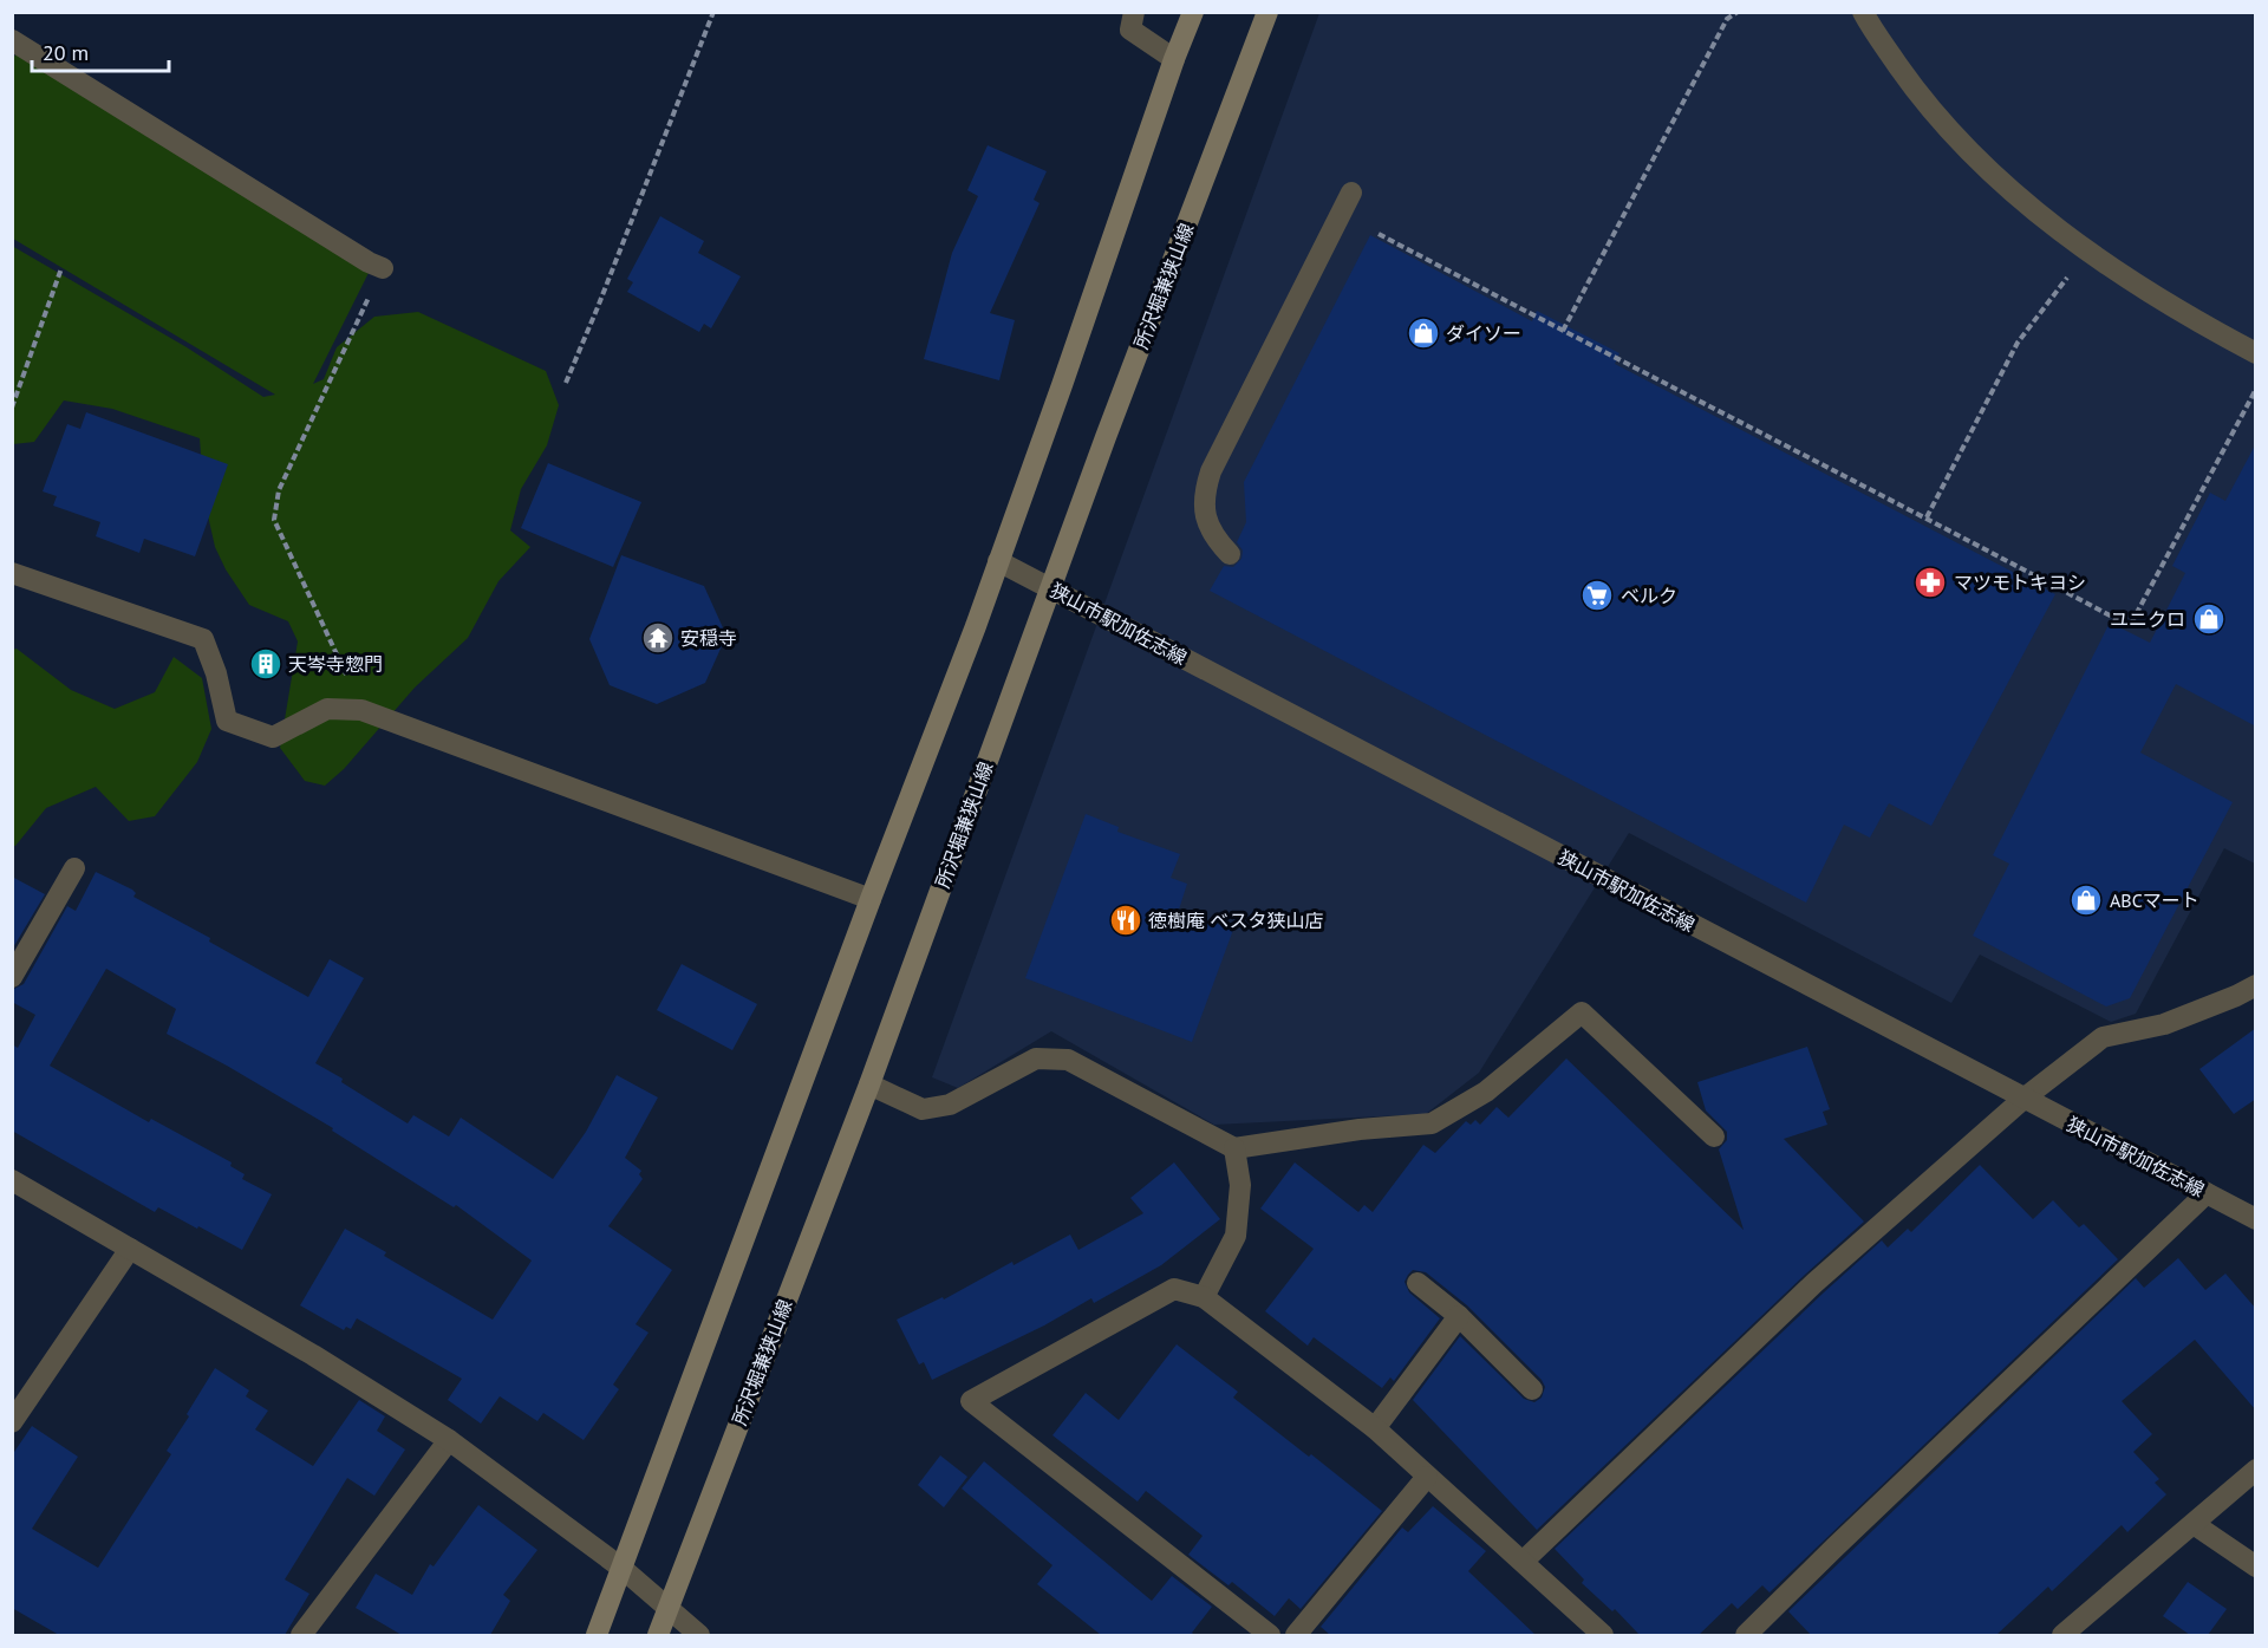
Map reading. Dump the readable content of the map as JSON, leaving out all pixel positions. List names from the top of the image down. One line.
{"streets":{"main road":["所沢堀兼狭山線"],"street":["狭山市駅加佐志線"]},"crossings":[["所沢堀兼狭山線","狭山市駅加佐志線"]],"places":{"shop":["ダイソー","ユニクロ","ABCマート"],"pharmacy":["マツモトキヨシ"],"supermarket":["ベルク"],"temple":["安穏寺"],"building":["天岑寺惣門"],"restaurant":["徳樹庵 ベスタ狭山店"]},"scale_bar":"20 m"}
